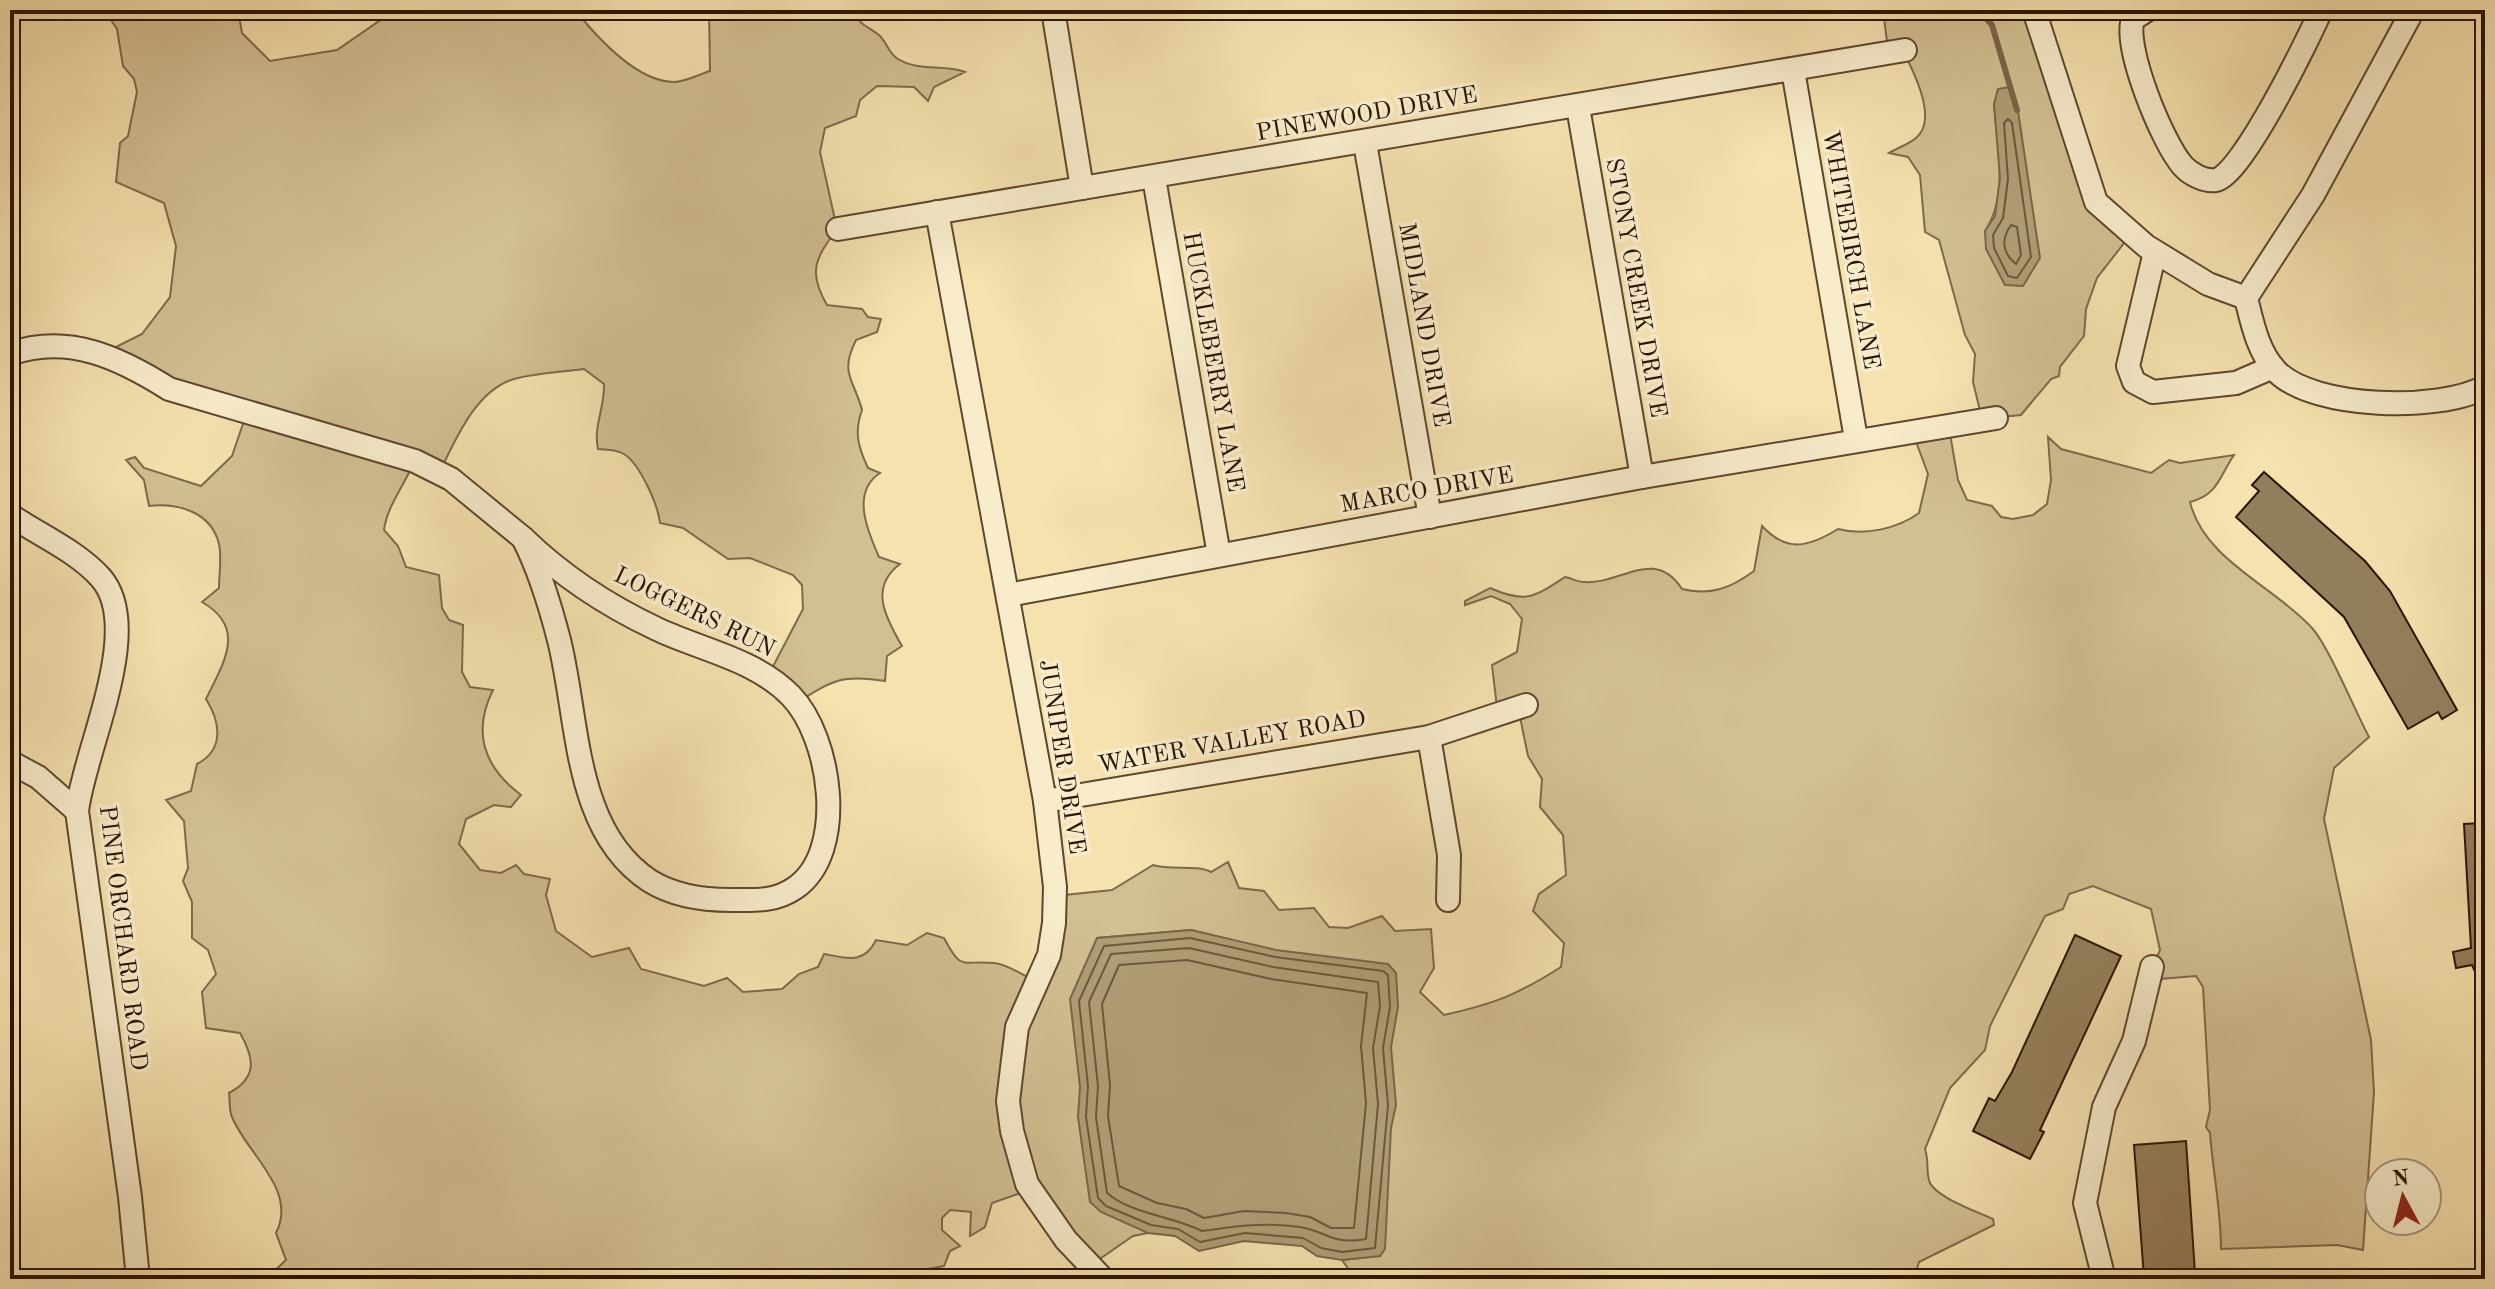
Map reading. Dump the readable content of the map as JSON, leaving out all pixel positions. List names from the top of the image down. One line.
{"streets":{"street":["PINEWOOD DRIVE","WHITEBIRCH LANE","STONY CREEK DRIVE","MIDLAND DRIVE","HUCKLEBERRY LANE","MARCO DRIVE","LOGGERS RUN","WATER VALLEY ROAD","JUNIPER DRIVE","PINE ORCHARD ROAD"]},"crossings":[["PINEWOOD DRIVE","WHITEBIRCH LANE"],["PINEWOOD DRIVE","STONY CREEK DRIVE"],["PINEWOOD DRIVE","MIDLAND DRIVE"],["PINEWOOD DRIVE","HUCKLEBERRY LANE"],["PINEWOOD DRIVE","JUNIPER DRIVE"],["WHITEBIRCH LANE","MARCO DRIVE"],["STONY CREEK DRIVE","MARCO DRIVE"],["MIDLAND DRIVE","MARCO DRIVE"],["HUCKLEBERRY LANE","MARCO DRIVE"],["MARCO DRIVE","JUNIPER DRIVE"],["WATER VALLEY ROAD","JUNIPER DRIVE"]],"north":"top"}
